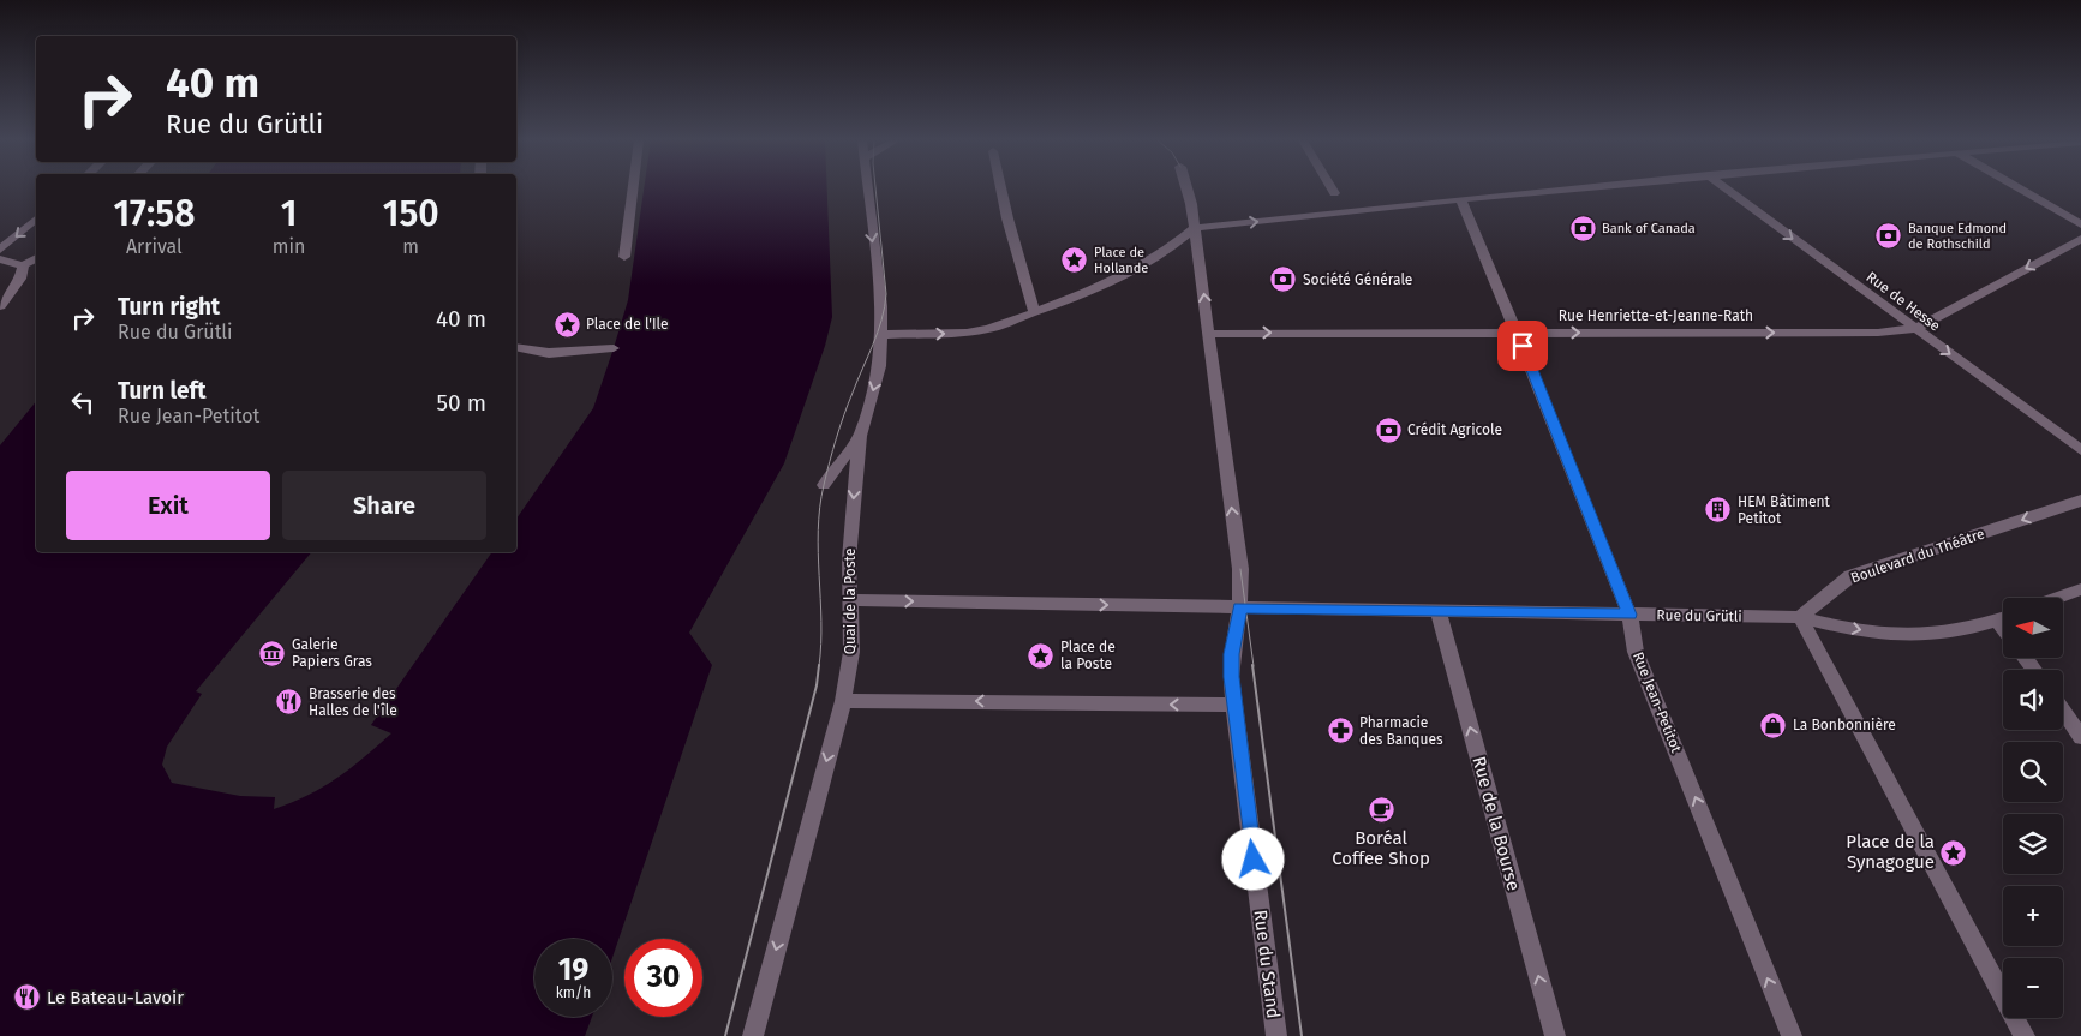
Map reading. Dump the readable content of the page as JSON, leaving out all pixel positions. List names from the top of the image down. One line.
{"streets":{"street":["Rue de Hesse","Rue Henriette-et-Jeanne-Rath","Boulevard du Théâtre","Quai de la Poste","Rue du Grütli","Rue Jean-Petitot","Rue de la Bourse","Rue du Stand"]},"crossings":[["Rue de Hesse","Rue Henriette-et-Jeanne-Rath"],["Rue Henriette-et-Jeanne-Rath","Rue Jean-Petitot"],["Rue Henriette-et-Jeanne-Rath","Rue du Stand"],["Boulevard du Théâtre","Rue du Grütli"],["Rue du Grütli","Rue Jean-Petitot"],["Rue du Grütli","Rue de la Bourse"],["Rue du Grütli","Rue du Stand"]],"one_way":["Rue de Hesse","Quai de la Poste","Rue Jean-Petitot","Rue de la Bourse","Rue du Stand"],"places":{"bank":["Bank of Canada","Banque Edmond de Rothschild","Société Générale","Crédit Agricole"],"place":["Place de Hollande","Place de l'Ile","Place de la Poste","Place de la Synagogue"],"building":["HEM Bâtiment Petitot"],"museum":["Galerie Papiers Gras"],"restaurant":["Brasserie des Halles de l'île","Le Bateau-Lavoir"],"shop":["La Bonbonnière"],"pharmacy":["Pharmacie des Banques"],"cafe":["Boréal Coffee Shop"]},"north":"left","page":{"turn":["40 m","Rue du Grütli"],"eta":["17:58","Arrival","1","min","150","m"],"list":[{"name":"Turn right","note":"Rue du Grütli","value":"40 m"},{"name":"Turn left","note":"Rue Jean-Petitot","value":"50 m"}],"buttons":["Exit","Share"],"map_buttons":["+","−"],"speed":"19 km/h","limit":"30"}}
